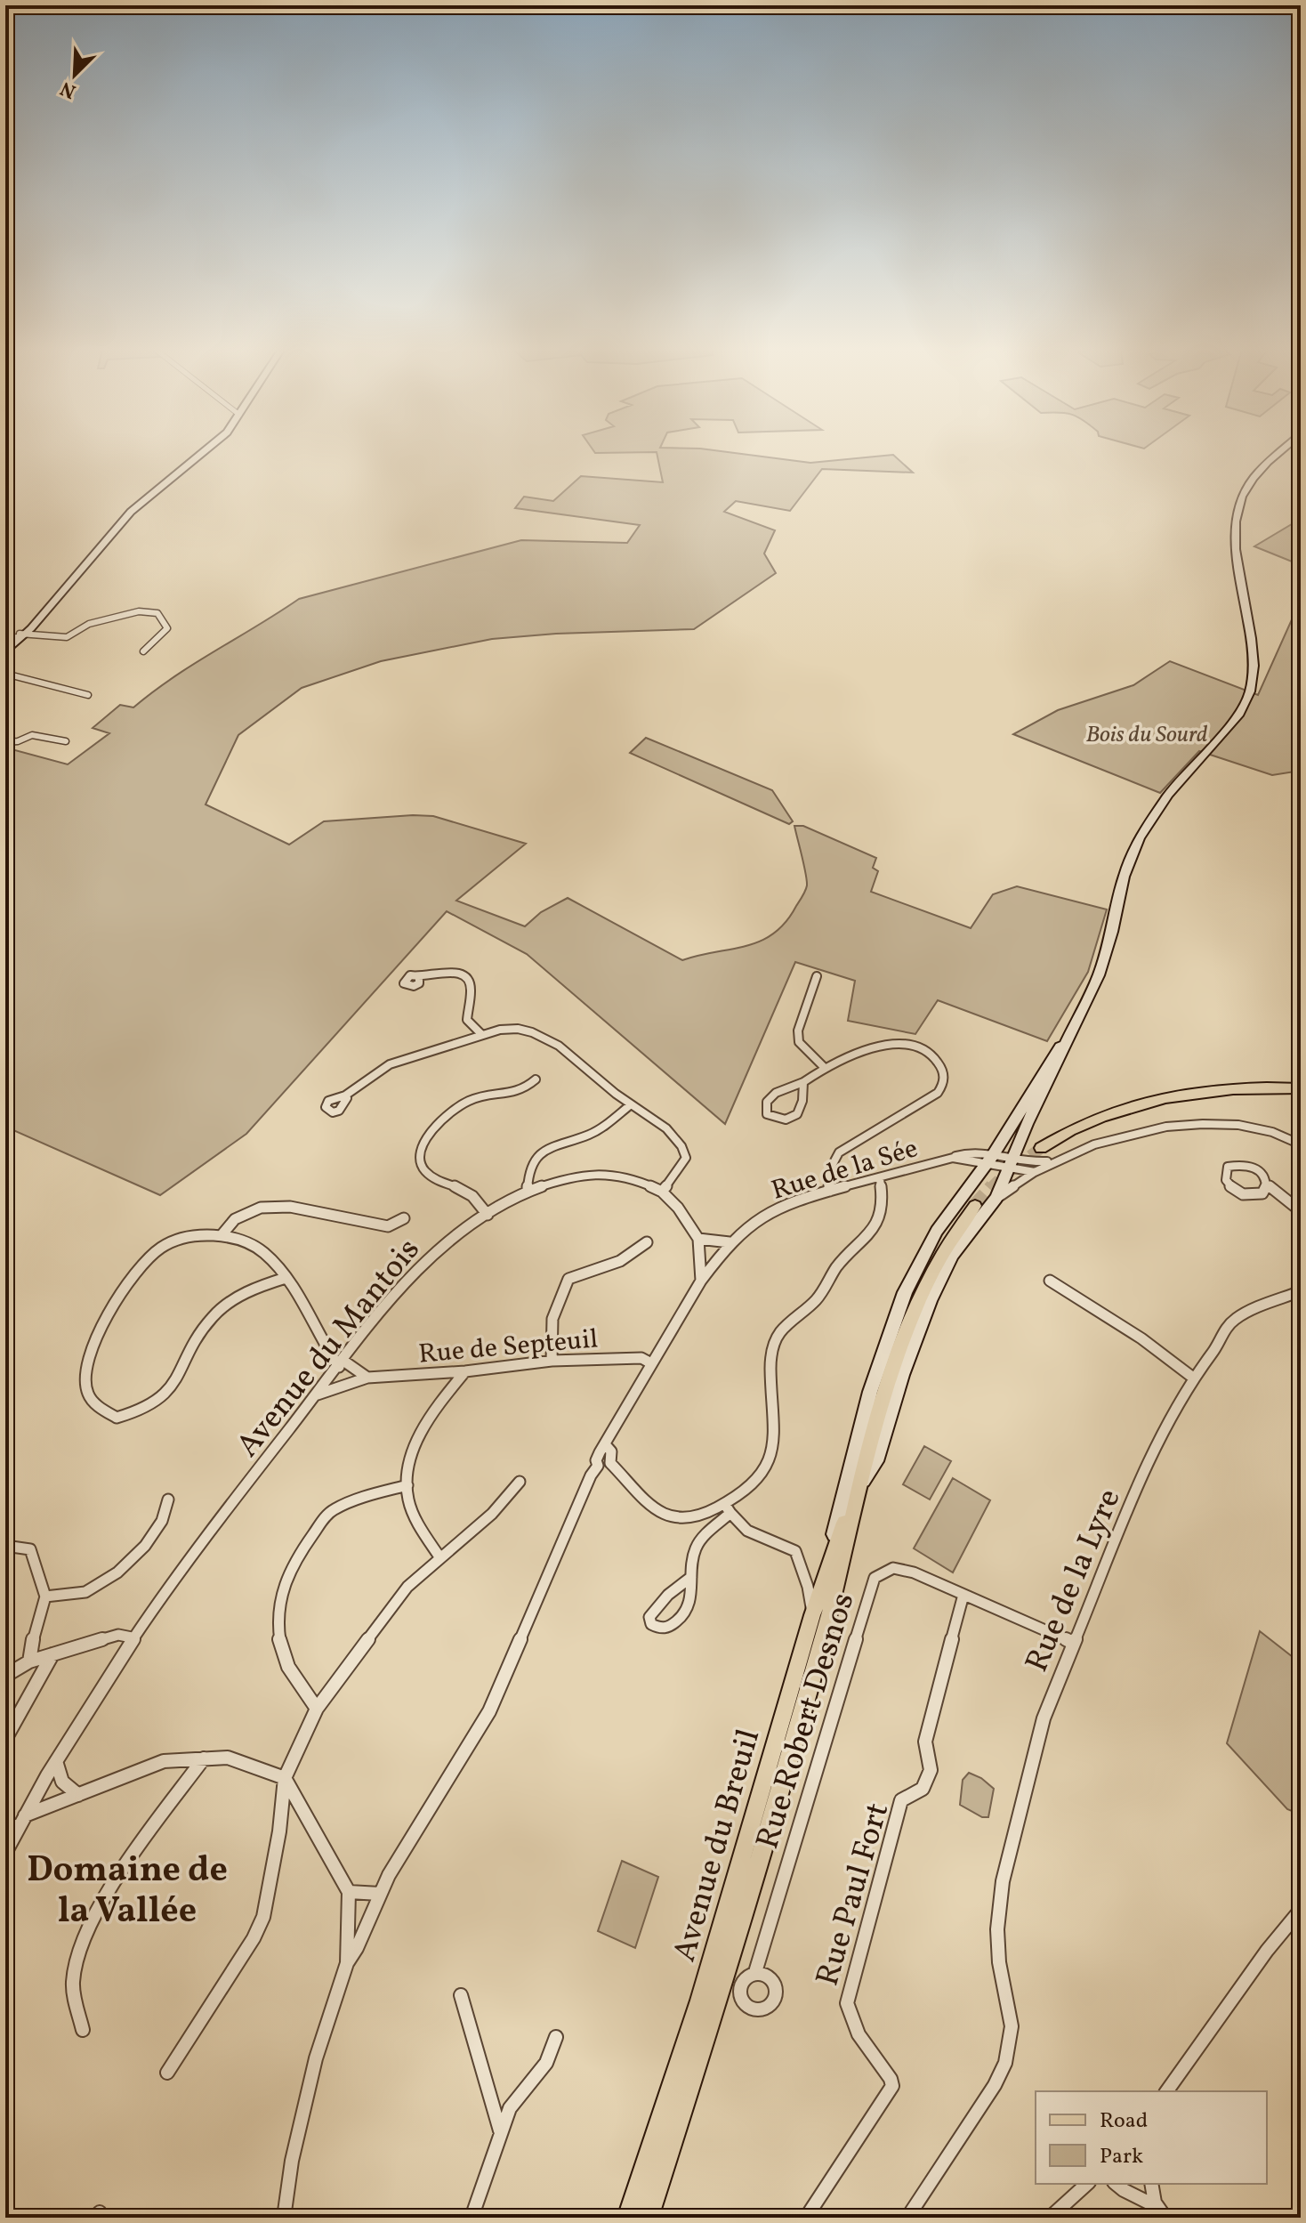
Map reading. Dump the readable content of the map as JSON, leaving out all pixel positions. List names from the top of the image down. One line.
{"streets":{"main road":["Avenue du Breuil"],"street":["Rue de la Sée","Rue de Septeuil","Avenue du Mantois","Rue de la Lyre","Rue Robert Desnos","Rue Paul Fort"]},"crossings":[["Rue de la Sée","Avenue du Mantois"],["Rue de Septeuil","Avenue du Mantois"],["Rue de la Lyre","Rue Robert Desnos"],["Rue Robert Desnos","Rue Paul Fort"]],"districts":["Domaine de la Vallée"],"parks":["Bois du Sourd"],"legend":["Road","Park"],"north":"bottom left"}
